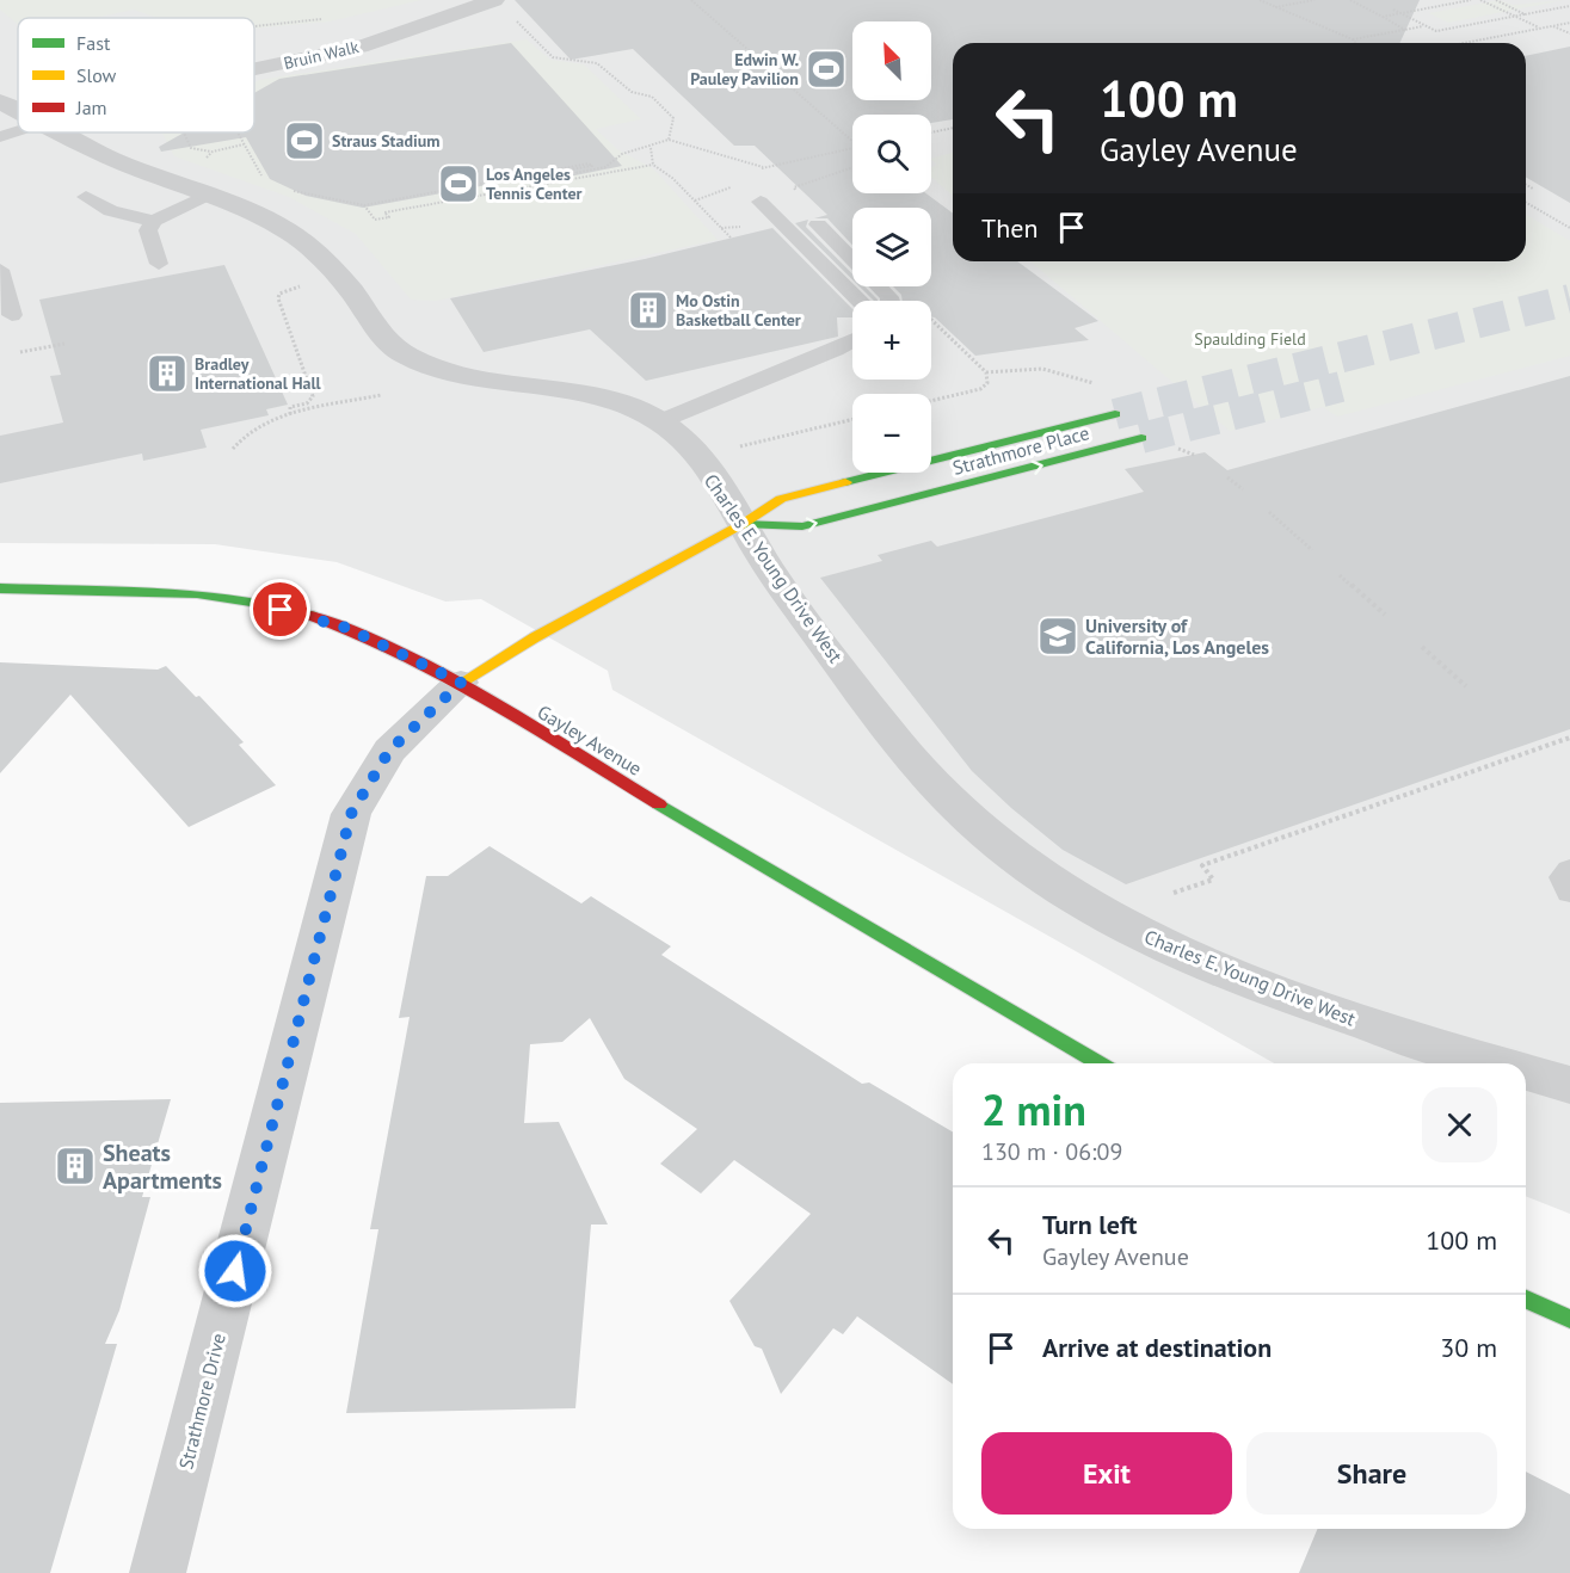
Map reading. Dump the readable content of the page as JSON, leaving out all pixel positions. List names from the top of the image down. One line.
{"streets":{"street":["Bruin Walk","Strathmore Place","Charles E. Young Drive West","Gayley Avenue","Strathmore Drive"]},"crossings":[["Strathmore Place","Charles E. Young Drive West"],["Strathmore Place","Gayley Avenue"],["Strathmore Place","Strathmore Drive"],["Gayley Avenue","Strathmore Drive"]],"parks":["Spaulding Field"],"places":{"sports":["Edwin W. Pauley Pavilion","Straus Stadium","Los Angeles Tennis Center"],"building":["Mo Ostin Basketball Center","Bradley International Hall","Sheats Apartments"],"school or university":["University of California, Los Angeles"]},"legend":["Fast","Slow","Jam"],"north":"top left","page":{"map_buttons":["+","−"],"turn":["100 m","Gayley Avenue"],"then":"Then","heading":["2 min","130 m · 06:09"],"list":[{"name":"Turn left","note":"Gayley Avenue","value":"100 m"},{"name":"Arrive at destination","value":"30 m"}],"buttons":["Exit","Share"]}}
